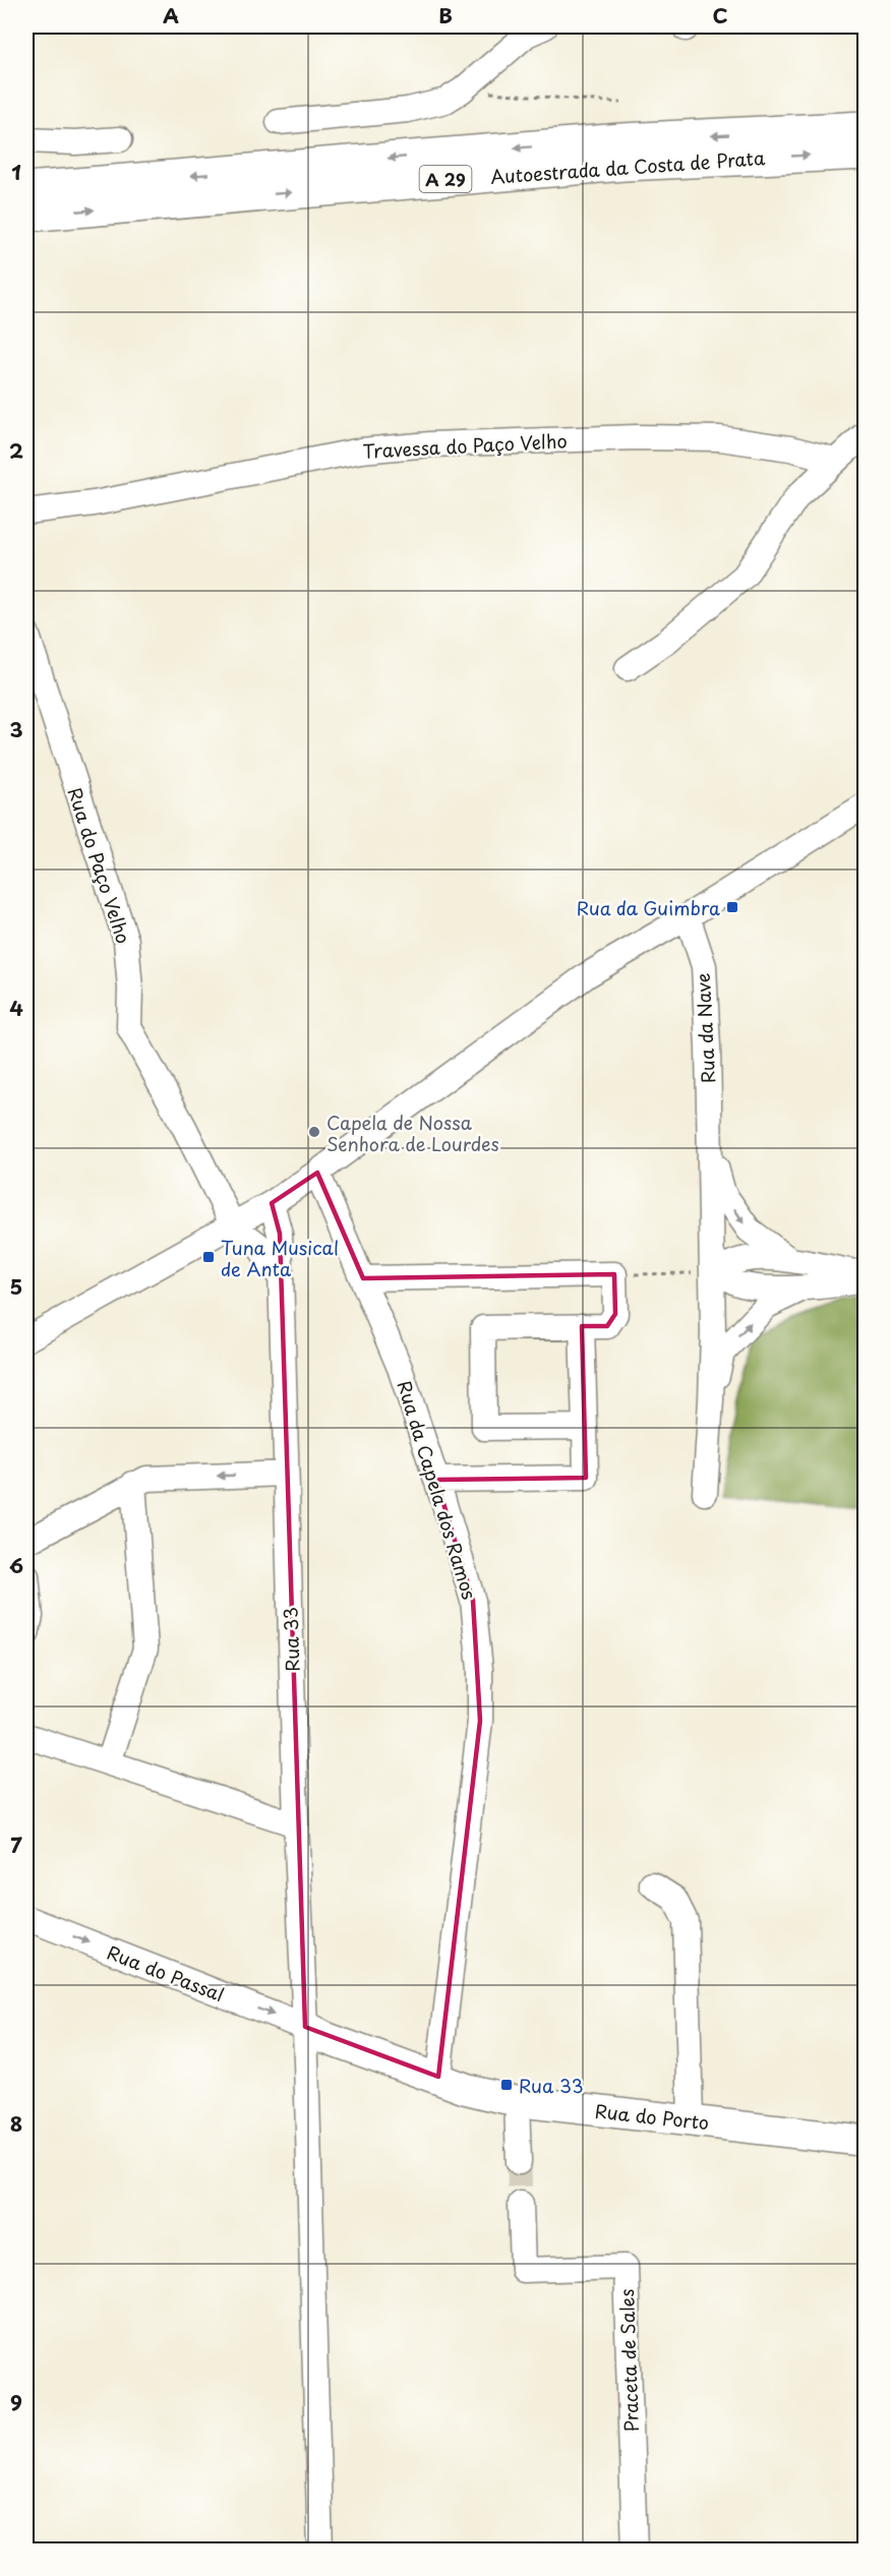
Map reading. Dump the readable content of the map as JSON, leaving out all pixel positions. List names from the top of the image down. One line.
{"streets":{"highway":["Autoestrada da Costa de Prata","A 29"],"main road":["Rua do Porto"],"street":["Travessa do Paço Velho","Rua do Paço Velho","Rua da Nave","Rua da Capela dos Ramos","Rua 33","Rua do Passal","Praceta de Sales"]},"crossings":[["Rua da Capela dos Ramos","Rua do Porto"],["Rua 33","Rua do Passal"],["Rua 33","Rua do Porto"],["Rua do Passal","Rua do Porto"]],"places":{"transit":["Rua da Guimbra","Tuna Musical de Anta","Rua 33"],"other":["Capela de Nossa Senhora de Lourdes"]},"grid":{"columns":["A","B","C"],"rows":["1","2","3","4","5","6","7","8","9"]}}
